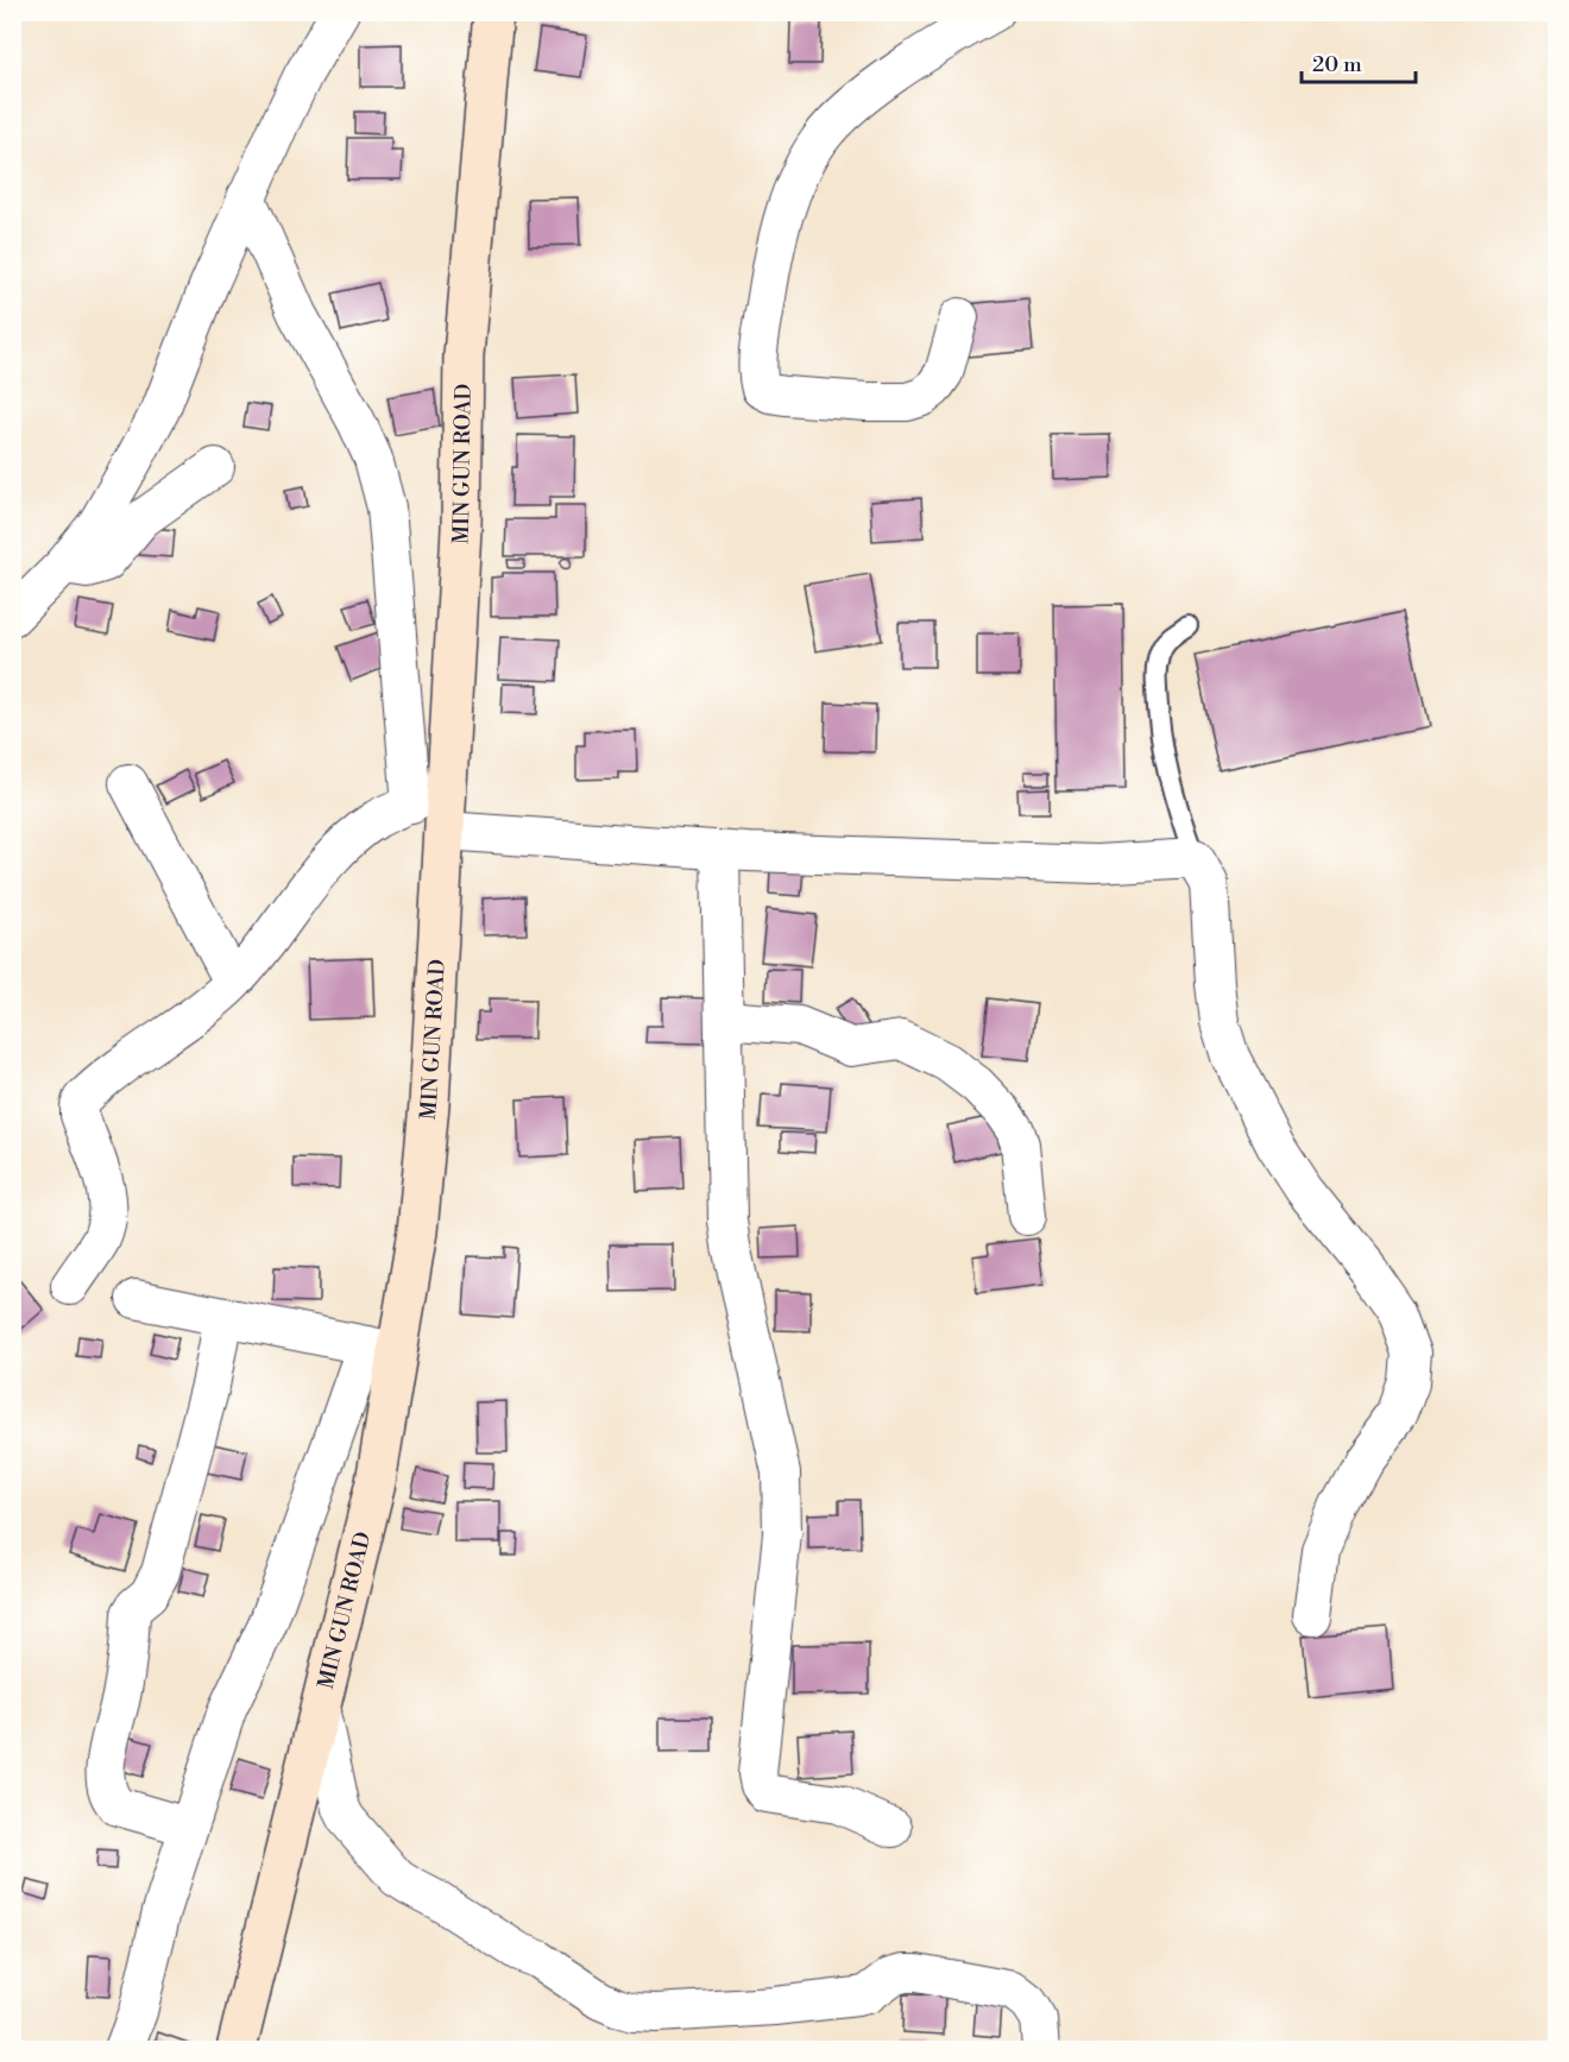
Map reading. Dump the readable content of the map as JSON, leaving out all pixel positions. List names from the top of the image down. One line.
{"streets":{"street":["MIN GUN ROAD"]},"scale_bar":"20 m"}
